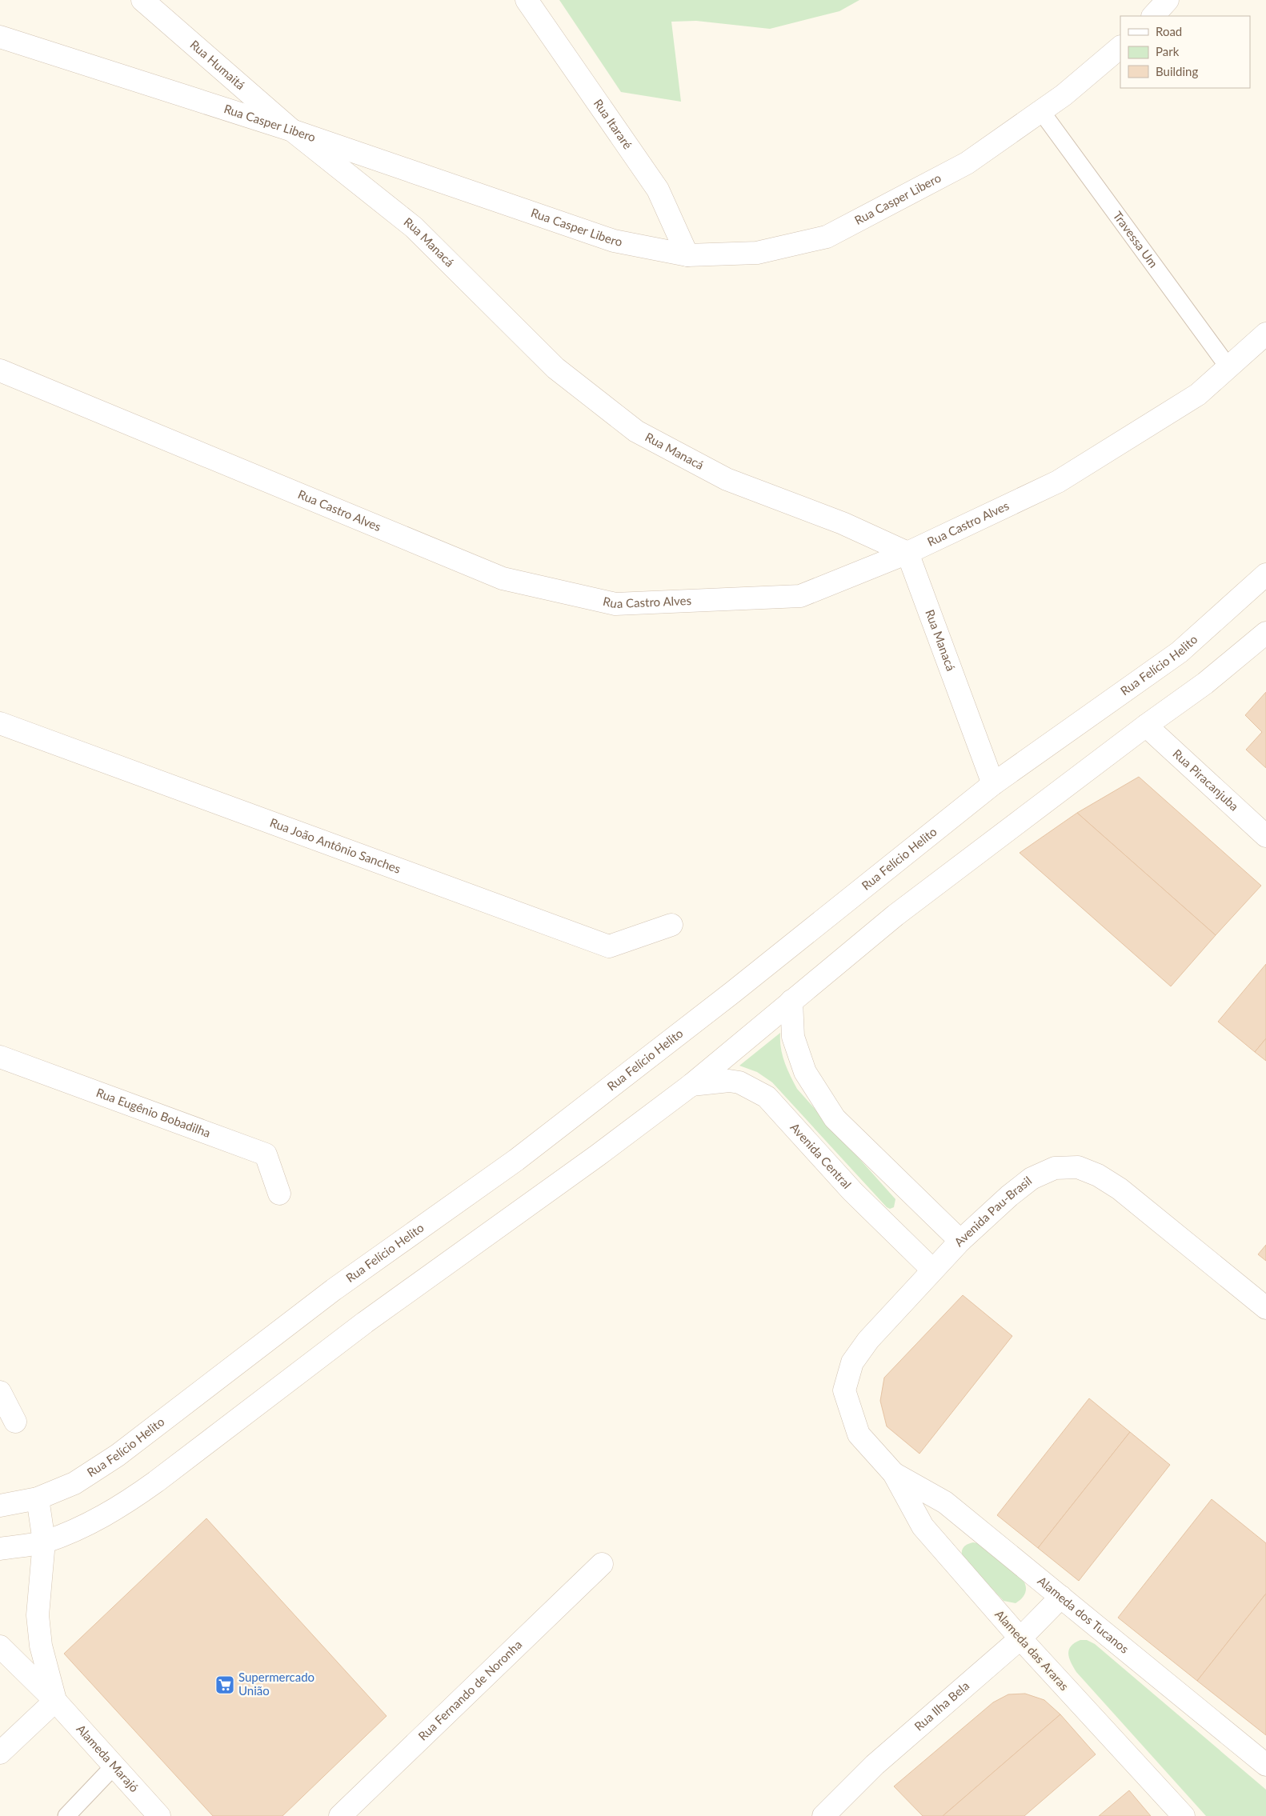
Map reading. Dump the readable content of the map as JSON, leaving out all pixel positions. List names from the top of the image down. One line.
{"streets":{"street":["Rua Humaitá","Rua Casper Libero","Rua Itararé","Rua Manacá","Rua Castro Alves","Rua Felício Helito","Rua Piracanjuba","Rua João Antônio Sanches","Rua Eugênio Bobadilha","Avenida Central","Avenida Pau-Brasil","Alameda dos Tucanos","Alameda das Araras","Rua Fernando de Noronha","Rua Ilha Bela","Alameda Marajó"],"lane":["Travessa Um"]},"crossings":[["Rua Humaitá","Rua Casper Libero"],["Rua Humaitá","Rua Manacá"],["Rua Casper Libero","Rua Itararé"],["Rua Casper Libero","Travessa Um"],["Rua Casper Libero","Rua Manacá"],["Travessa Um","Rua Castro Alves"],["Rua Manacá","Rua Castro Alves"],["Rua Manacá","Rua Felício Helito"],["Avenida Central","Avenida Pau-Brasil"],["Avenida Pau-Brasil","Alameda dos Tucanos"],["Avenida Pau-Brasil","Alameda das Araras"],["Alameda dos Tucanos","Alameda das Araras"],["Alameda dos Tucanos","Rua Ilha Bela"],["Alameda das Araras","Rua Ilha Bela"]],"places":{"supermarket":["Supermercado União"]},"legend":["Road","Park","Building"]}
